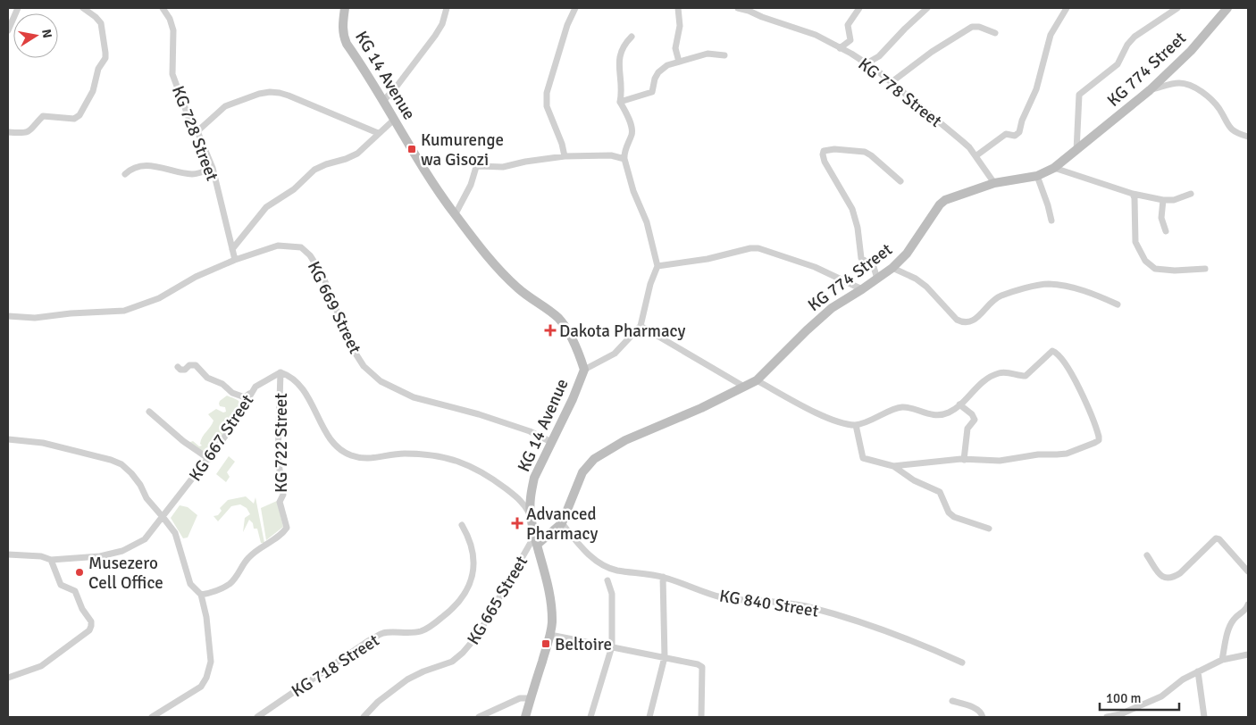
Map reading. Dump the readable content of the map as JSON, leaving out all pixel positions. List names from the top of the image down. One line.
{"streets":{"street":["KG 774 Street","KG 14 Avenue","KG 778 Street","KG 728 Street","KG 669 Street","KG 667 Street","KG 722 Street","KG 665 Street","KG 840 Street","KG 718 Street"]},"crossings":[["KG 774 Street","KG 14 Avenue"],["KG 774 Street","KG 778 Street"],["KG 774 Street","KG 840 Street"],["KG 14 Avenue","KG 669 Street"],["KG 14 Avenue","KG 665 Street"],["KG 728 Street","KG 669 Street"],["KG 667 Street","KG 722 Street"]],"places":{"transit":["Kumurenge wa Gisozi","Beltoire"],"health":["Dakota Pharmacy","Advanced Pharmacy"],"other":["Musezero Cell Office"]},"scale_bar":"100 m","north":"right"}
